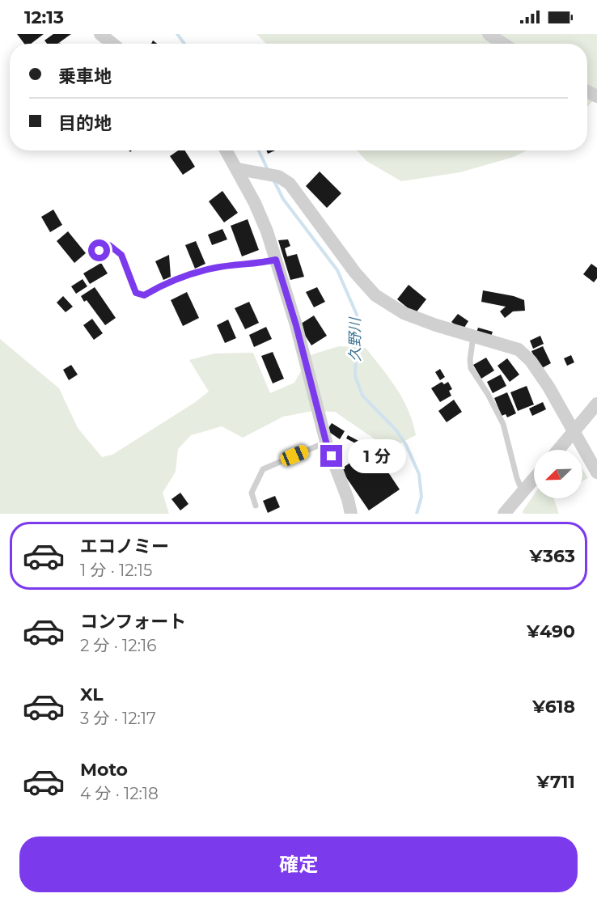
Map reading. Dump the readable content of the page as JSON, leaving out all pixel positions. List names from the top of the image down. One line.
{"water":["久野川"],"north":"bottom left","page":{"status":"12:13","banner":["乗車地","目的地"],"bubble":"1 分","list":[{"name":"エコノミー","note":"1 分 · 12:15","value":"¥363"},{"name":"コンフォート","note":"2 分 · 12:16","value":"¥490"},{"name":"XL","note":"3 分 · 12:17","value":"¥618"},{"name":"Moto","note":"4 分 · 12:18","value":"¥711"}],"buttons":"確定"}}
